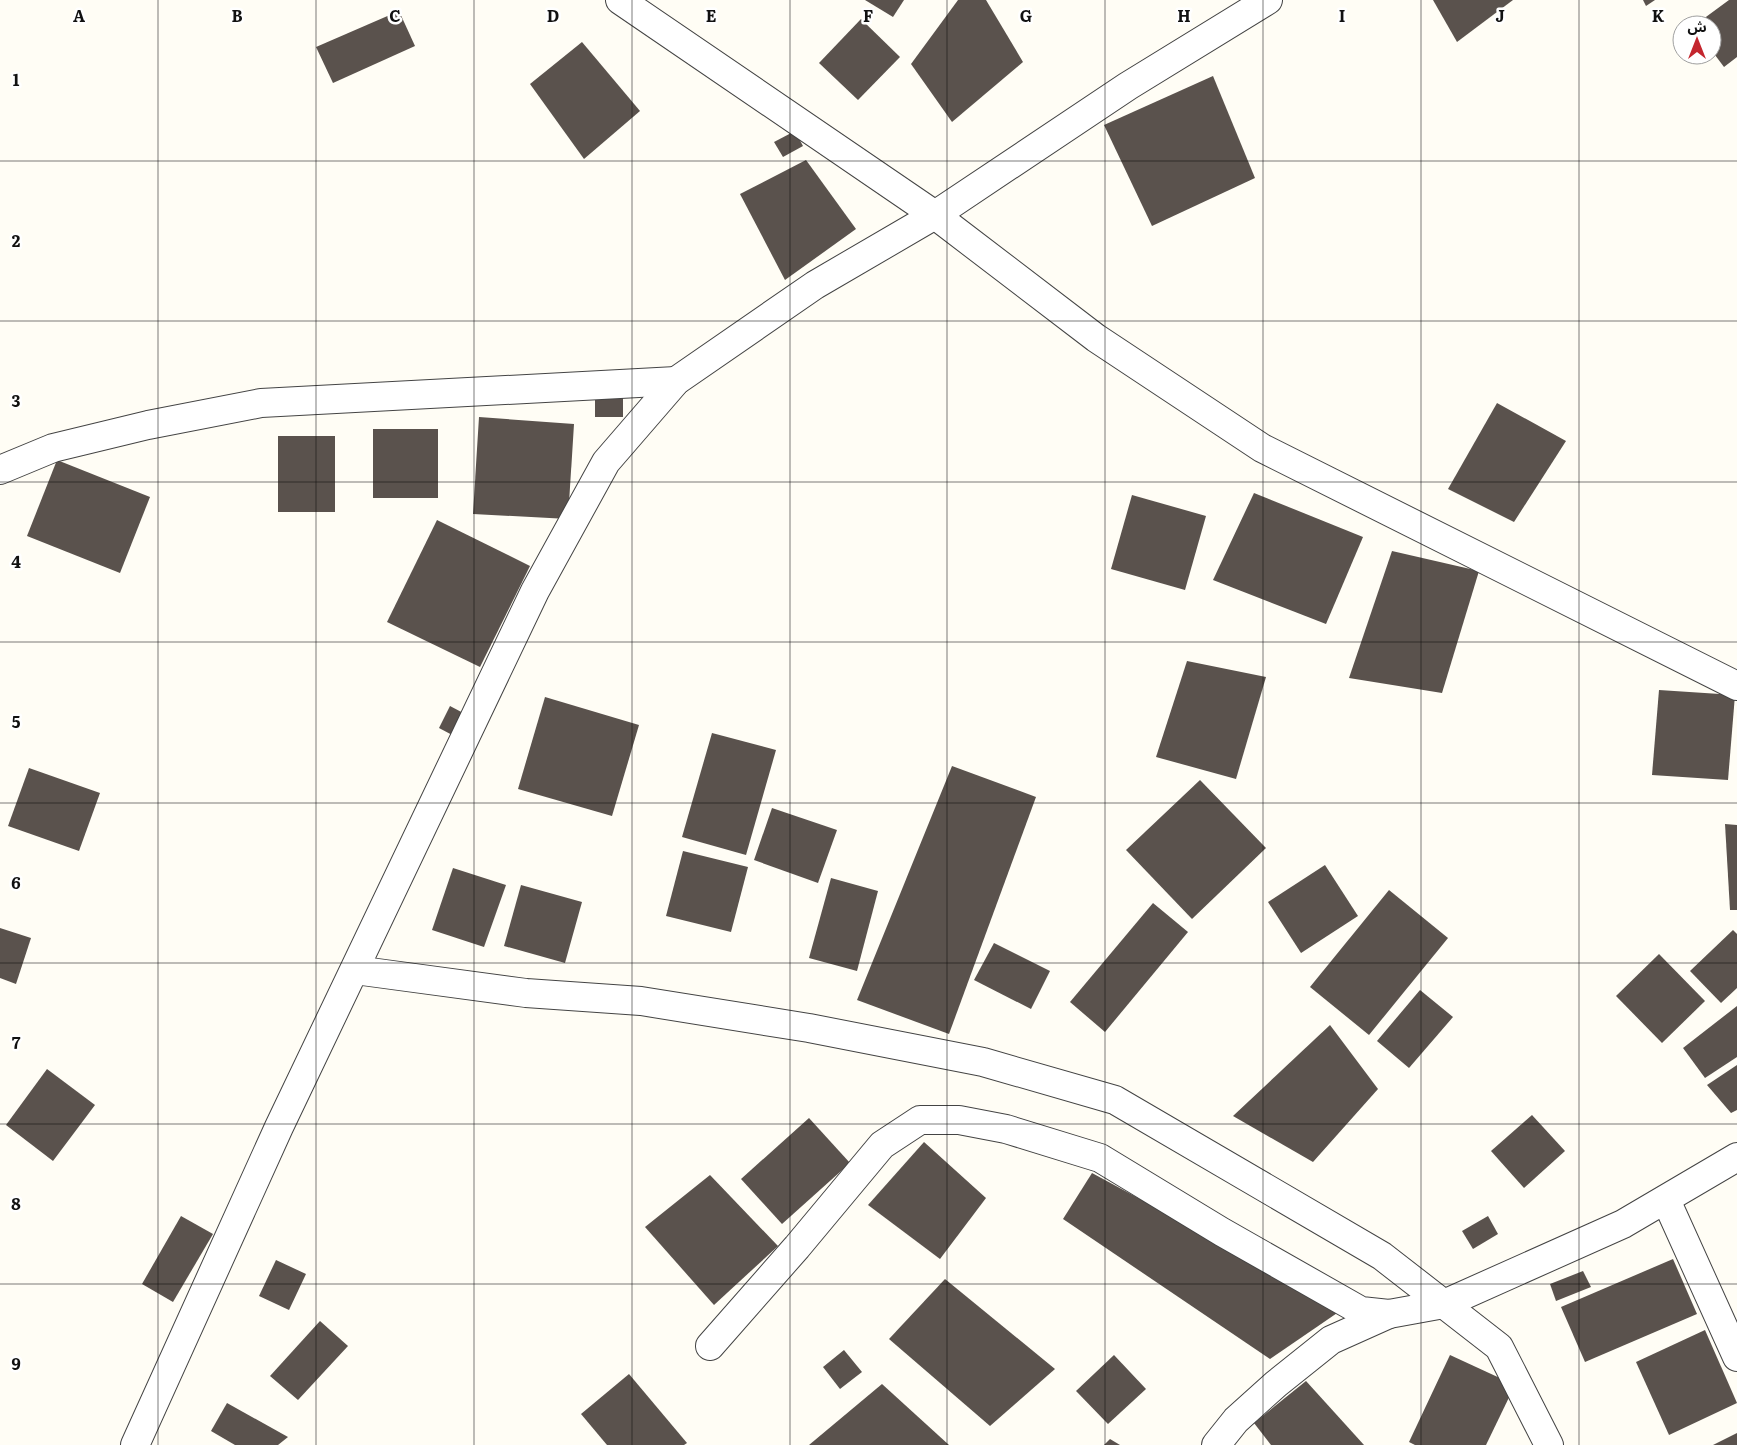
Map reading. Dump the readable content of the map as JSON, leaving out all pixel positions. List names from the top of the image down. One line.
{"north":"top","grid":{"columns":["A","B","C","D","E","F","G","H","I","J","K"],"rows":["1","2","3","4","5","6","7","8","9"]}}
